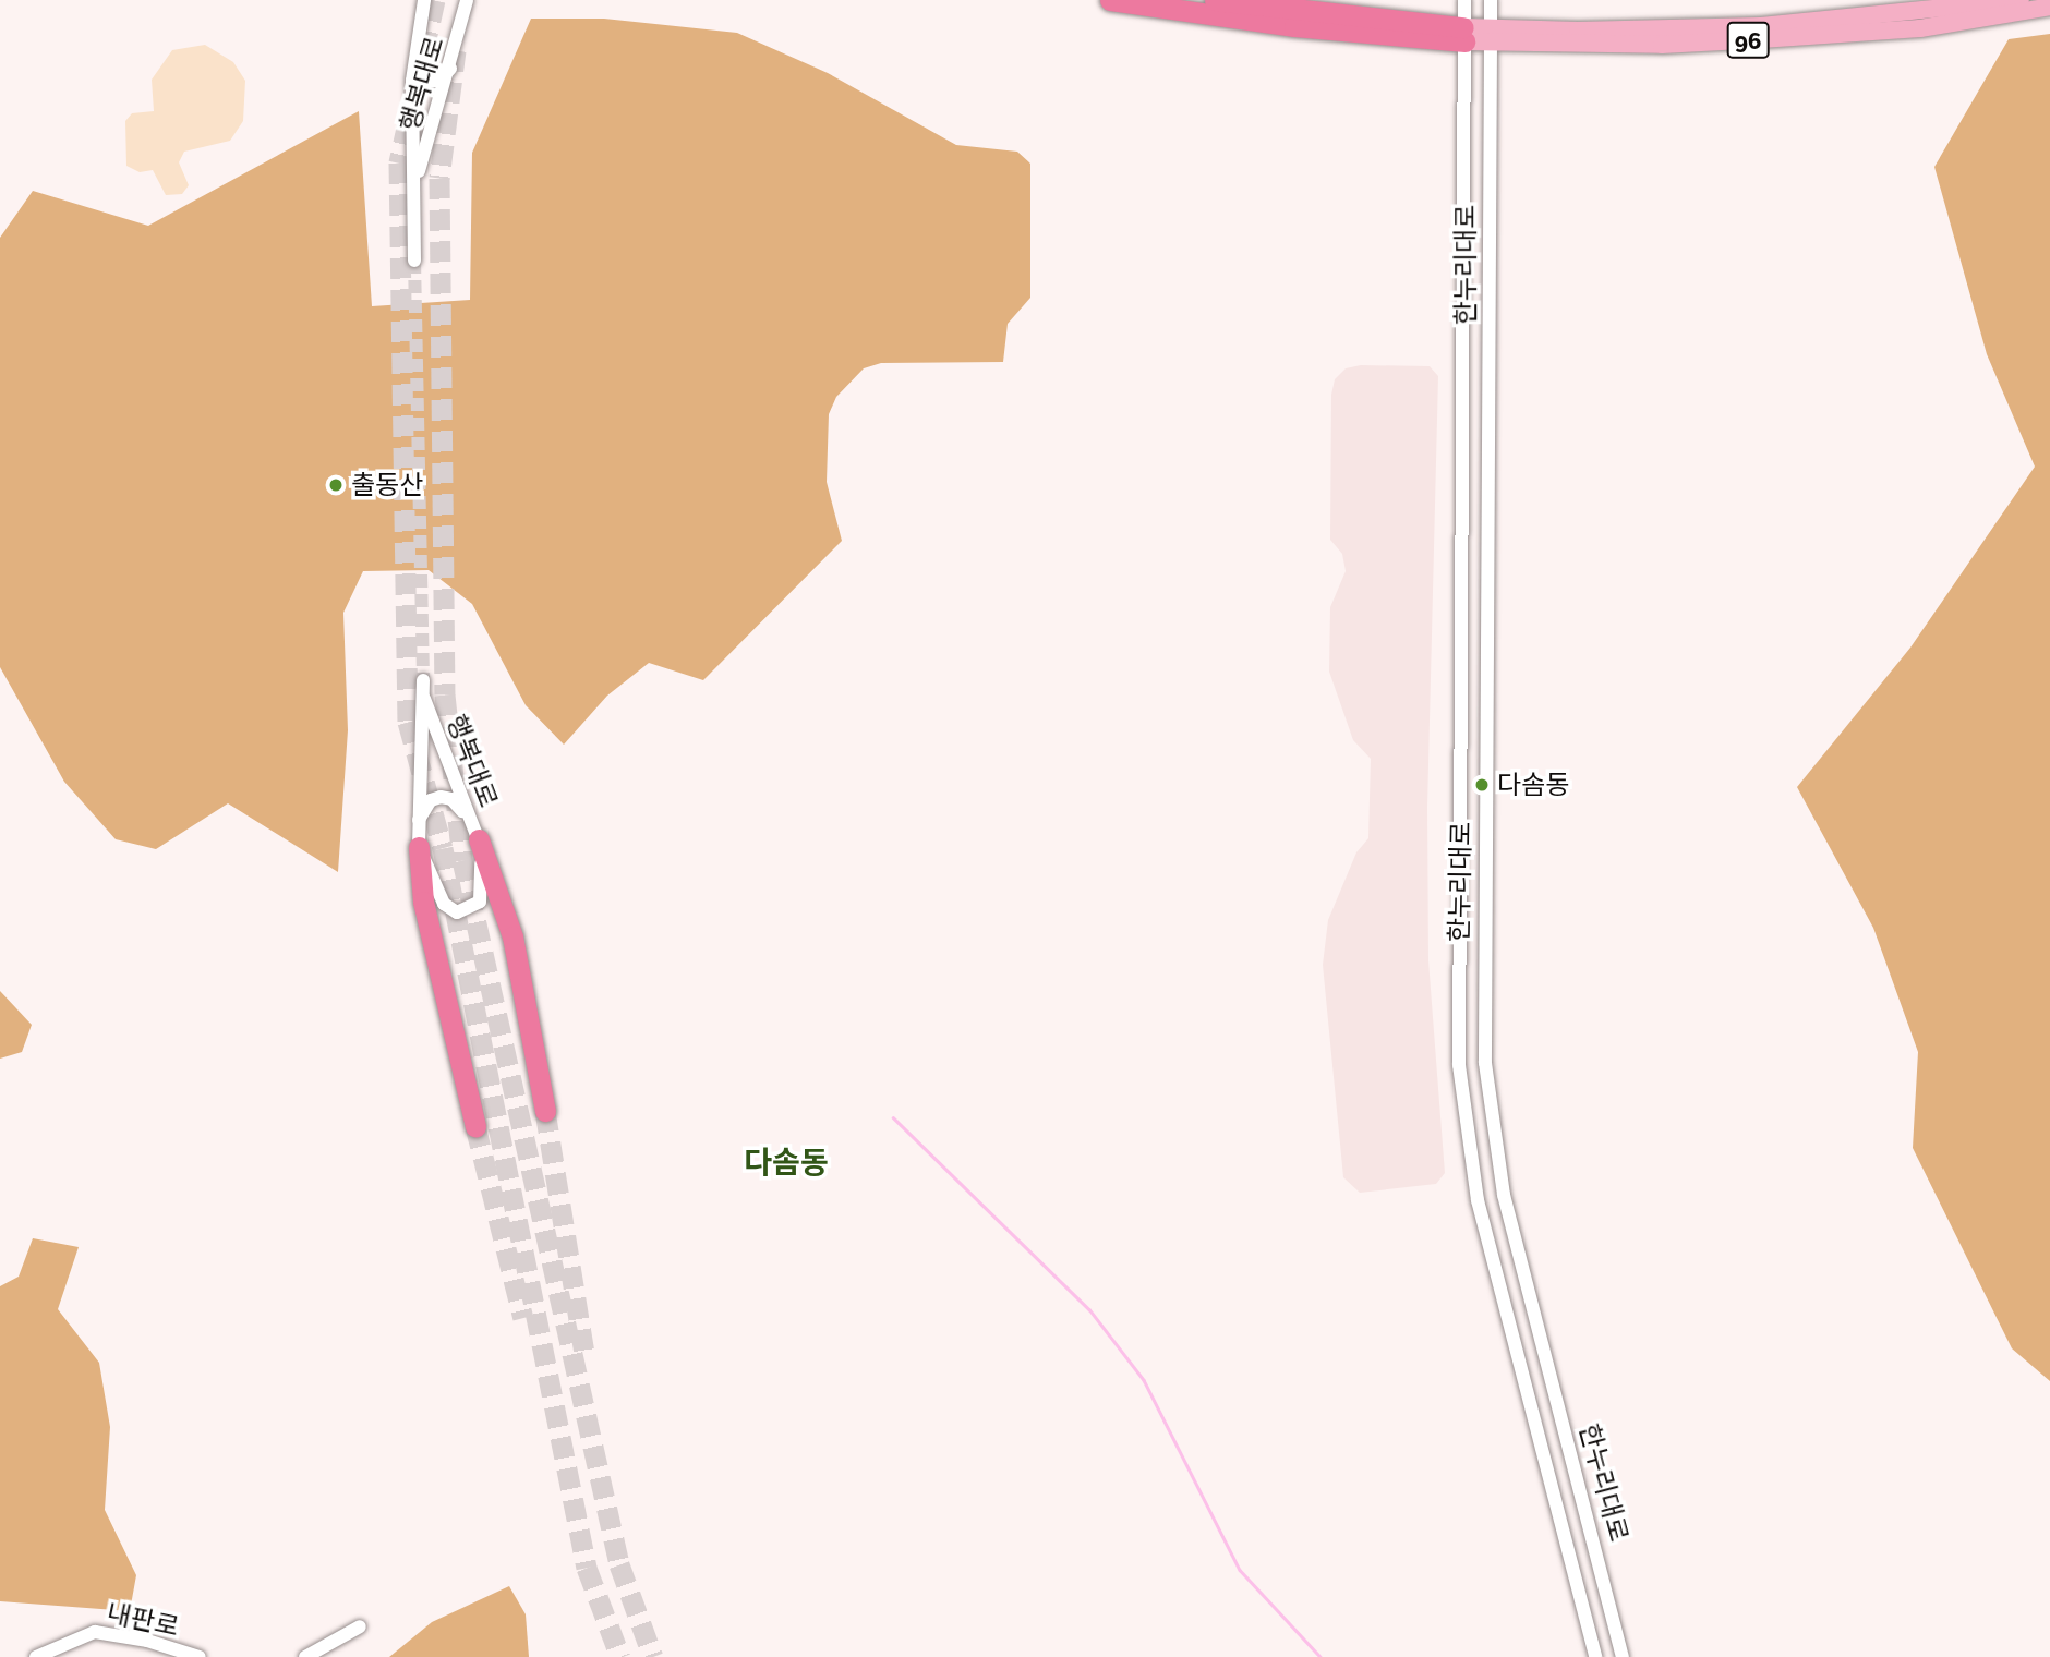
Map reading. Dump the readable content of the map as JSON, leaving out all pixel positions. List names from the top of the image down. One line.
{"streets":{"main road":["96"],"street":["행복대로","한누리대로","내판로"]},"crossings":[["96","한누리대로"]],"districts":["다솜동"],"places":["출동산","다솜동"]}
